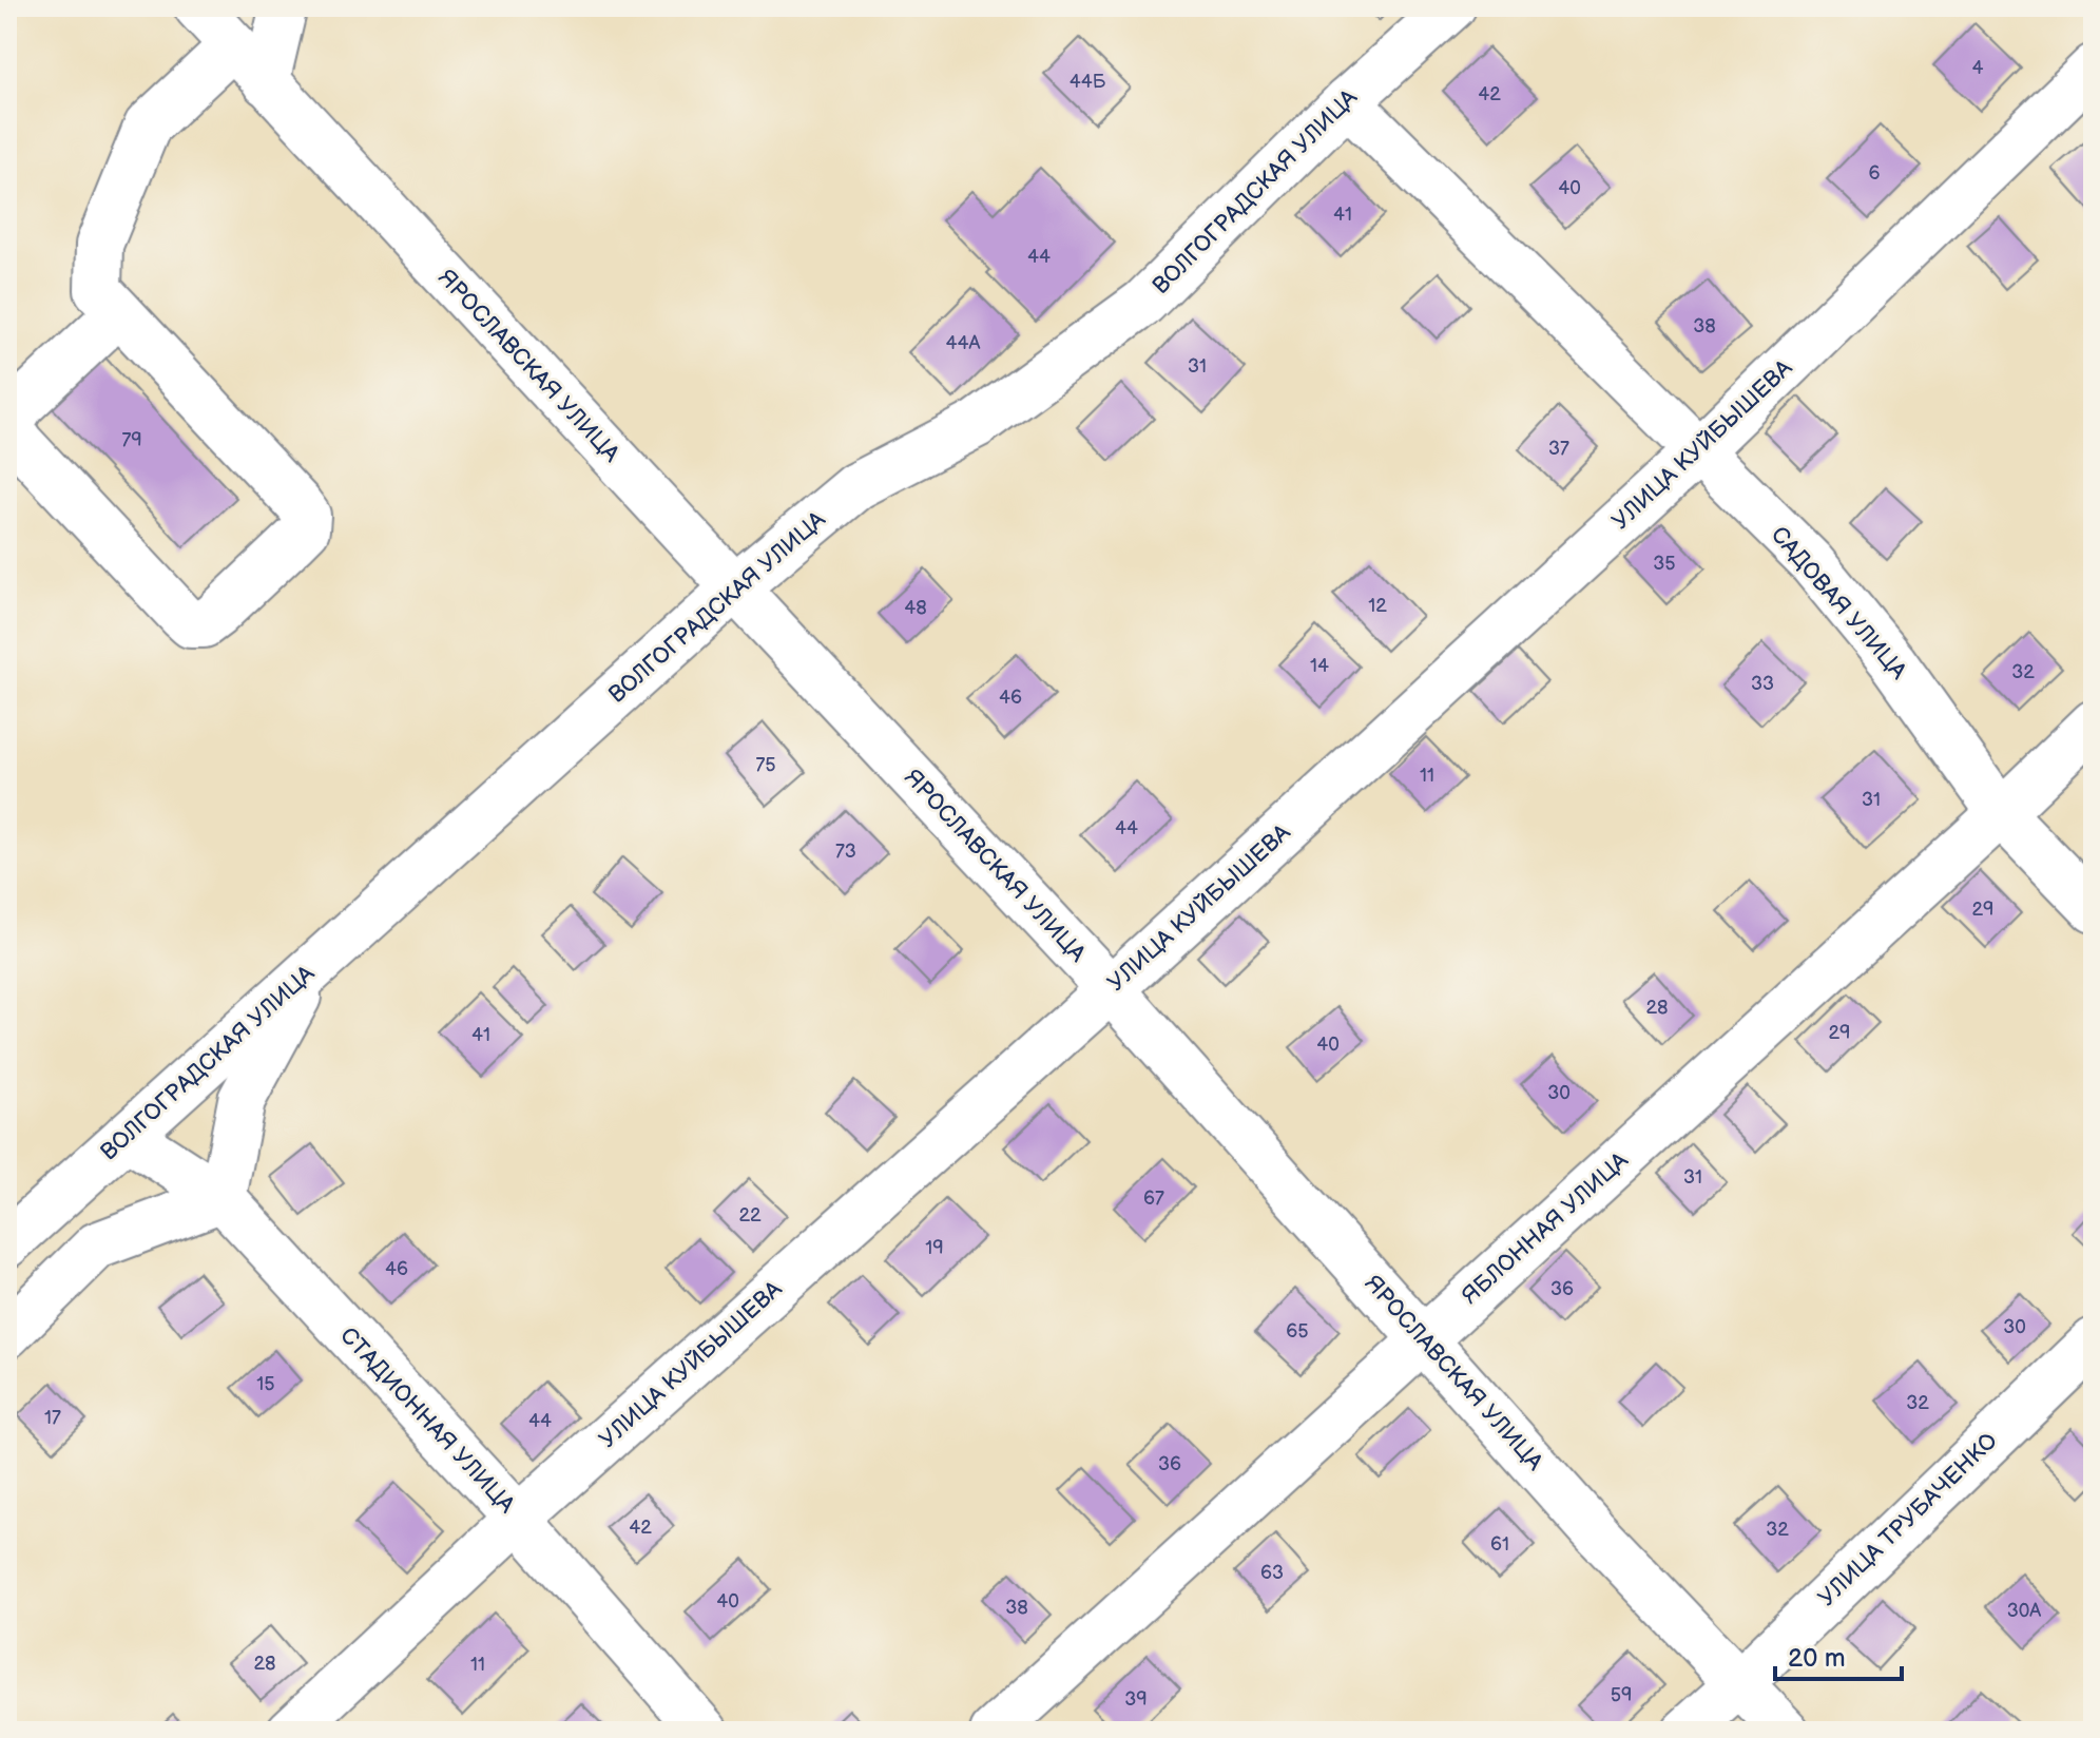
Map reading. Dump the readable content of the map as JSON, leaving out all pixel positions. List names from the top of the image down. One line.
{"streets":{"street":["ВОЛГОГРАДСКАЯ УЛИЦА","ЯРОСЛАВСКАЯ УЛИЦА","УЛИЦА КУЙБЫШЕВА","САДОВАЯ УЛИЦА","ЯБЛОННАЯ УЛИЦА","СТАДИОННАЯ УЛИЦА","УЛИЦА ТРУБАЧЕНКО"]},"crossings":[["ВОЛГОГРАДСКАЯ УЛИЦА","ЯРОСЛАВСКАЯ УЛИЦА"],["ВОЛГОГРАДСКАЯ УЛИЦА","САДОВАЯ УЛИЦА"],["ВОЛГОГРАДСКАЯ УЛИЦА","СТАДИОННАЯ УЛИЦА"],["ЯРОСЛАВСКАЯ УЛИЦА","УЛИЦА КУЙБЫШЕВА"],["ЯРОСЛАВСКАЯ УЛИЦА","ЯБЛОННАЯ УЛИЦА"],["ЯРОСЛАВСКАЯ УЛИЦА","УЛИЦА ТРУБАЧЕНКО"],["УЛИЦА КУЙБЫШЕВА","САДОВАЯ УЛИЦА"],["УЛИЦА КУЙБЫШЕВА","СТАДИОННАЯ УЛИЦА"],["САДОВАЯ УЛИЦА","ЯБЛОННАЯ УЛИЦА"]],"house_numbers":["4","44Б","42","6","40","41","44","38","44А","31","79","37","35","12","48","14","32","33","46","75","11","31","44","73","29","28","29","41","40","30","31","67","22","19","46","36","30","65","15","32","17","44","36","42","32","61","63","40","38","30А","28","11","59","39"],"scale_bar":"20 m"}
